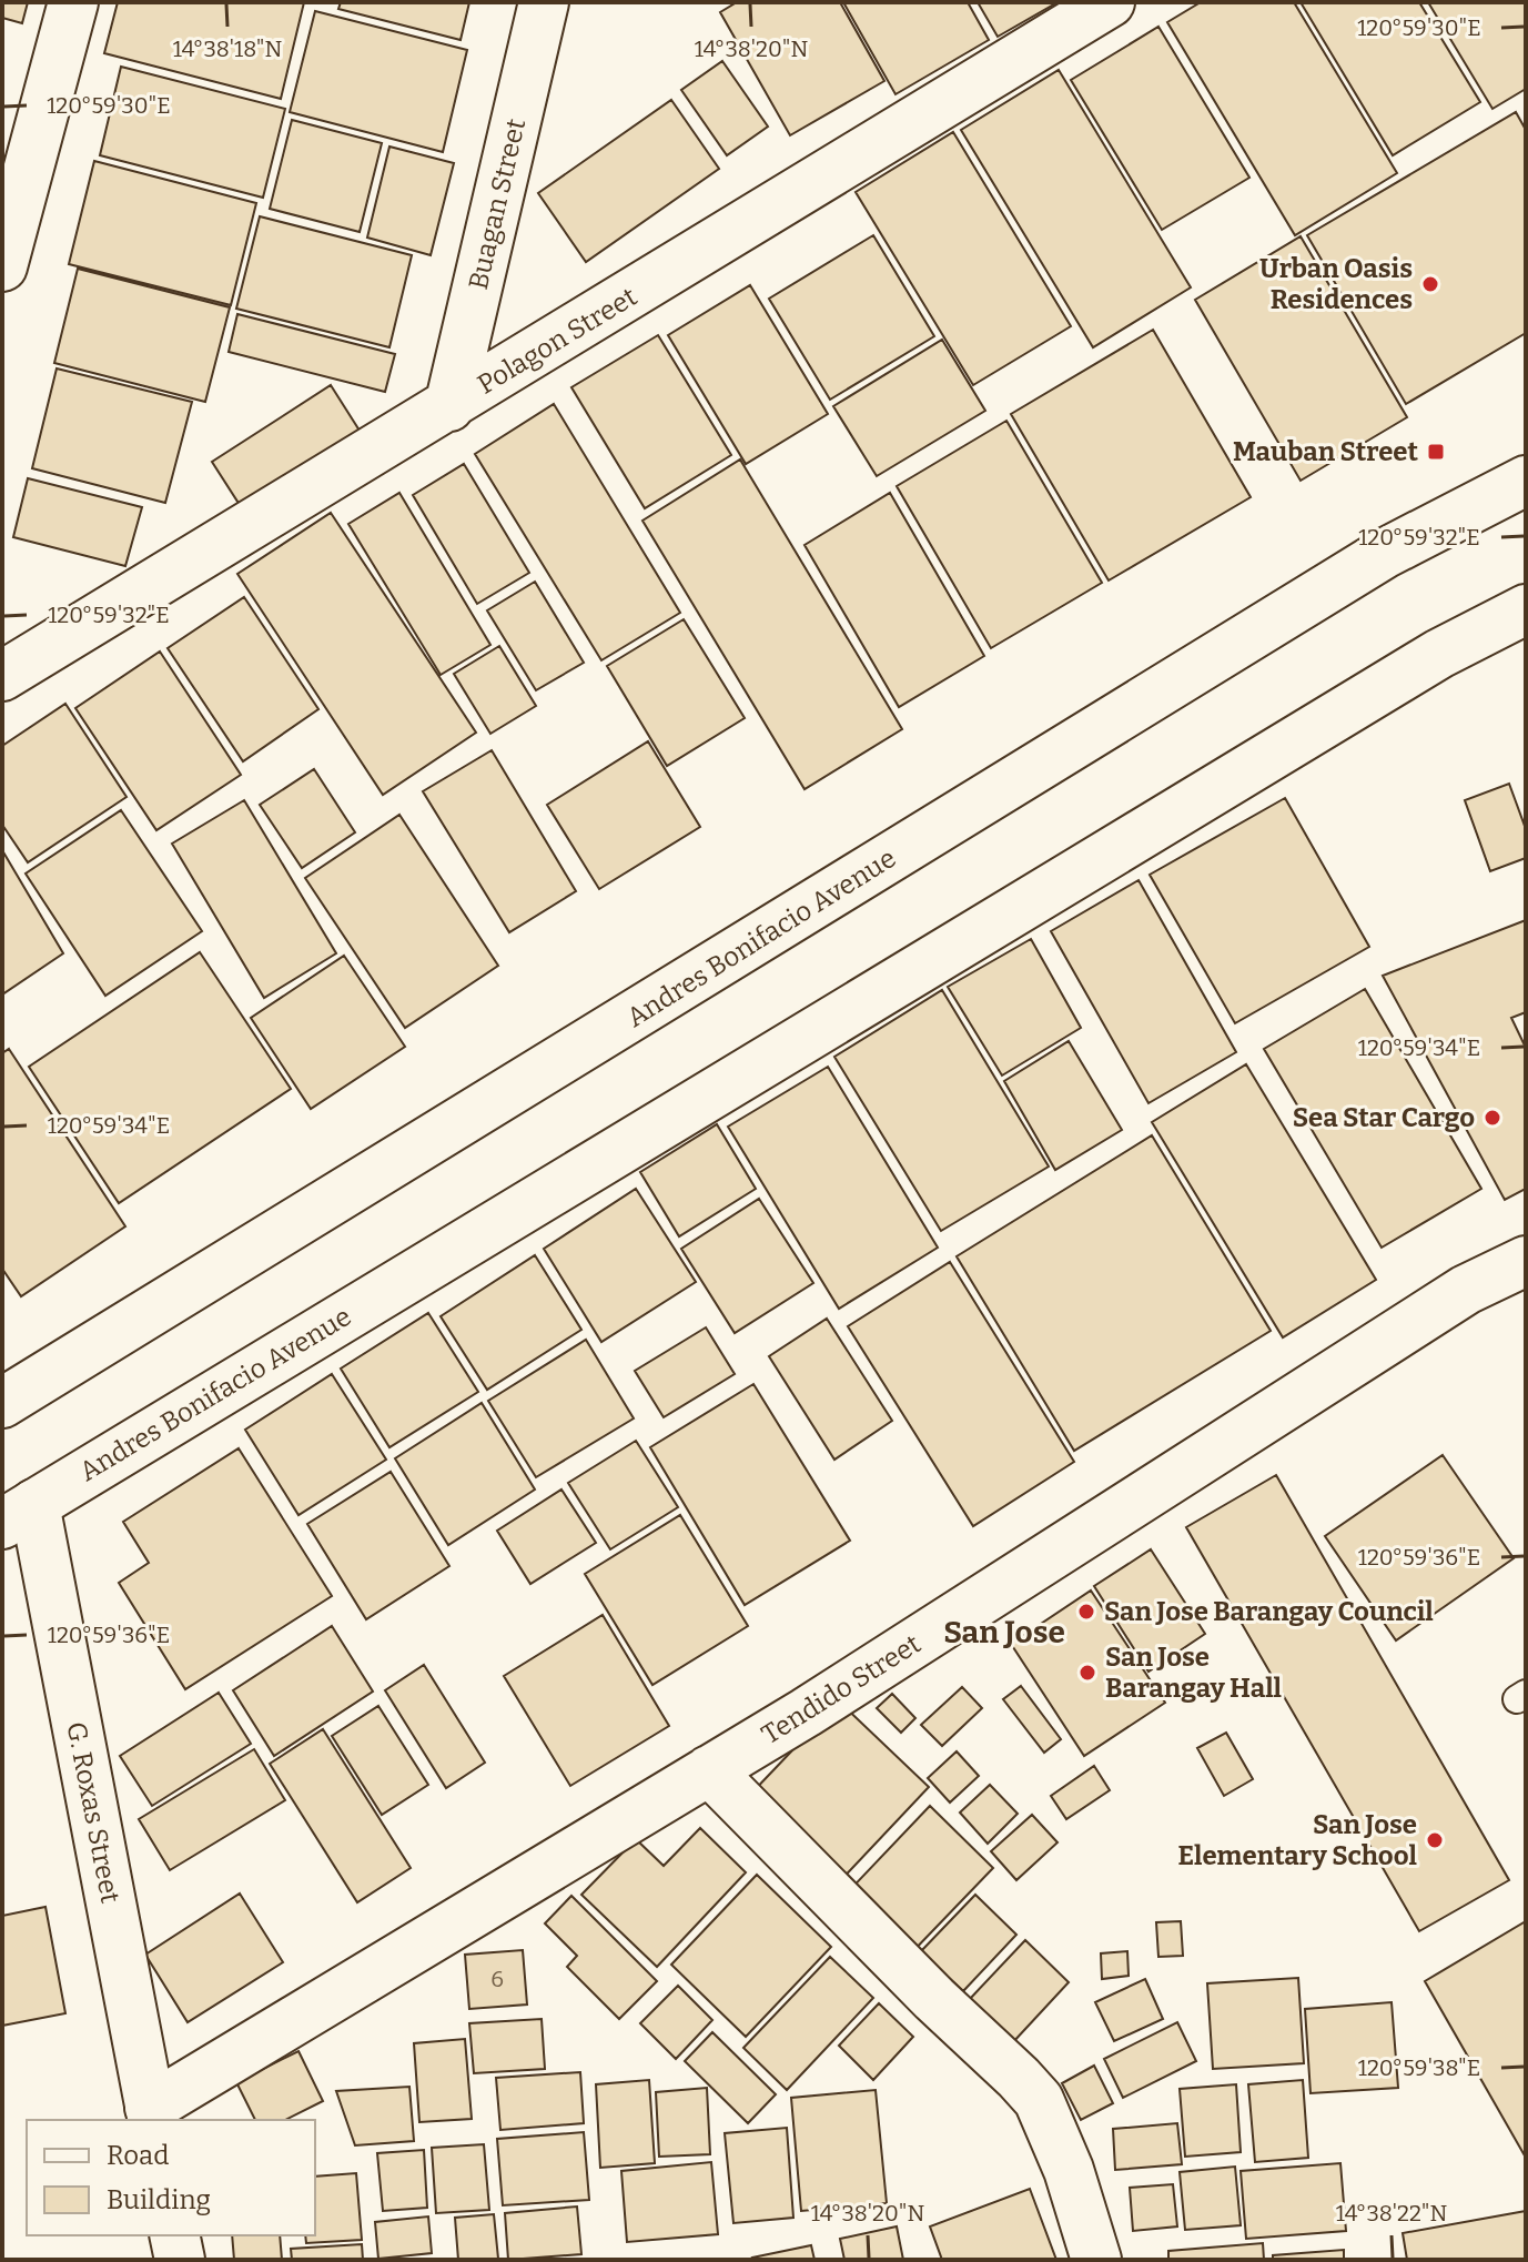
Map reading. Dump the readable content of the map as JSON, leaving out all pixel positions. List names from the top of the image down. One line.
{"streets":{"street":["Buagan Street","Polagon Street","Andres Bonifacio Avenue","Tendido Street","G. Roxas Street"]},"crossings":[["Buagan Street","Polagon Street"],["Andres Bonifacio Avenue","G. Roxas Street"],["Tendido Street","G. Roxas Street"]],"districts":["San Jose"],"places":{"other":["Urban Oasis Residences","Sea Star Cargo","San Jose Barangay Council","San Jose Barangay Hall","San Jose Elementary School"],"transit":["Mauban Street"]},"house_numbers":["6"],"legend":["Road","Building"],"coordinates":["120°59'30\"E","14°38'18\"N","14°38'20\"N","120°59'32\"E","120°59'34\"E","120°59'36\"E","120°59'38\"E","14°38'22\"N"]}
